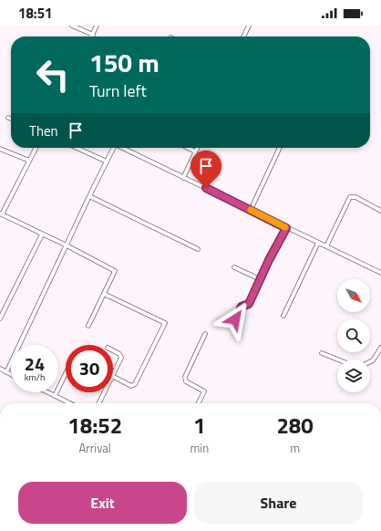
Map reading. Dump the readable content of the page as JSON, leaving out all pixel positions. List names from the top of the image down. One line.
{"north":"bottom right","page":{"status":"18:51","turn":["150 m","Turn left"],"then":"Then","speed":"24 km/h","limit":"30","eta":["18:52","Arrival","1","min","280","m"],"buttons":["Exit","Share"]}}
